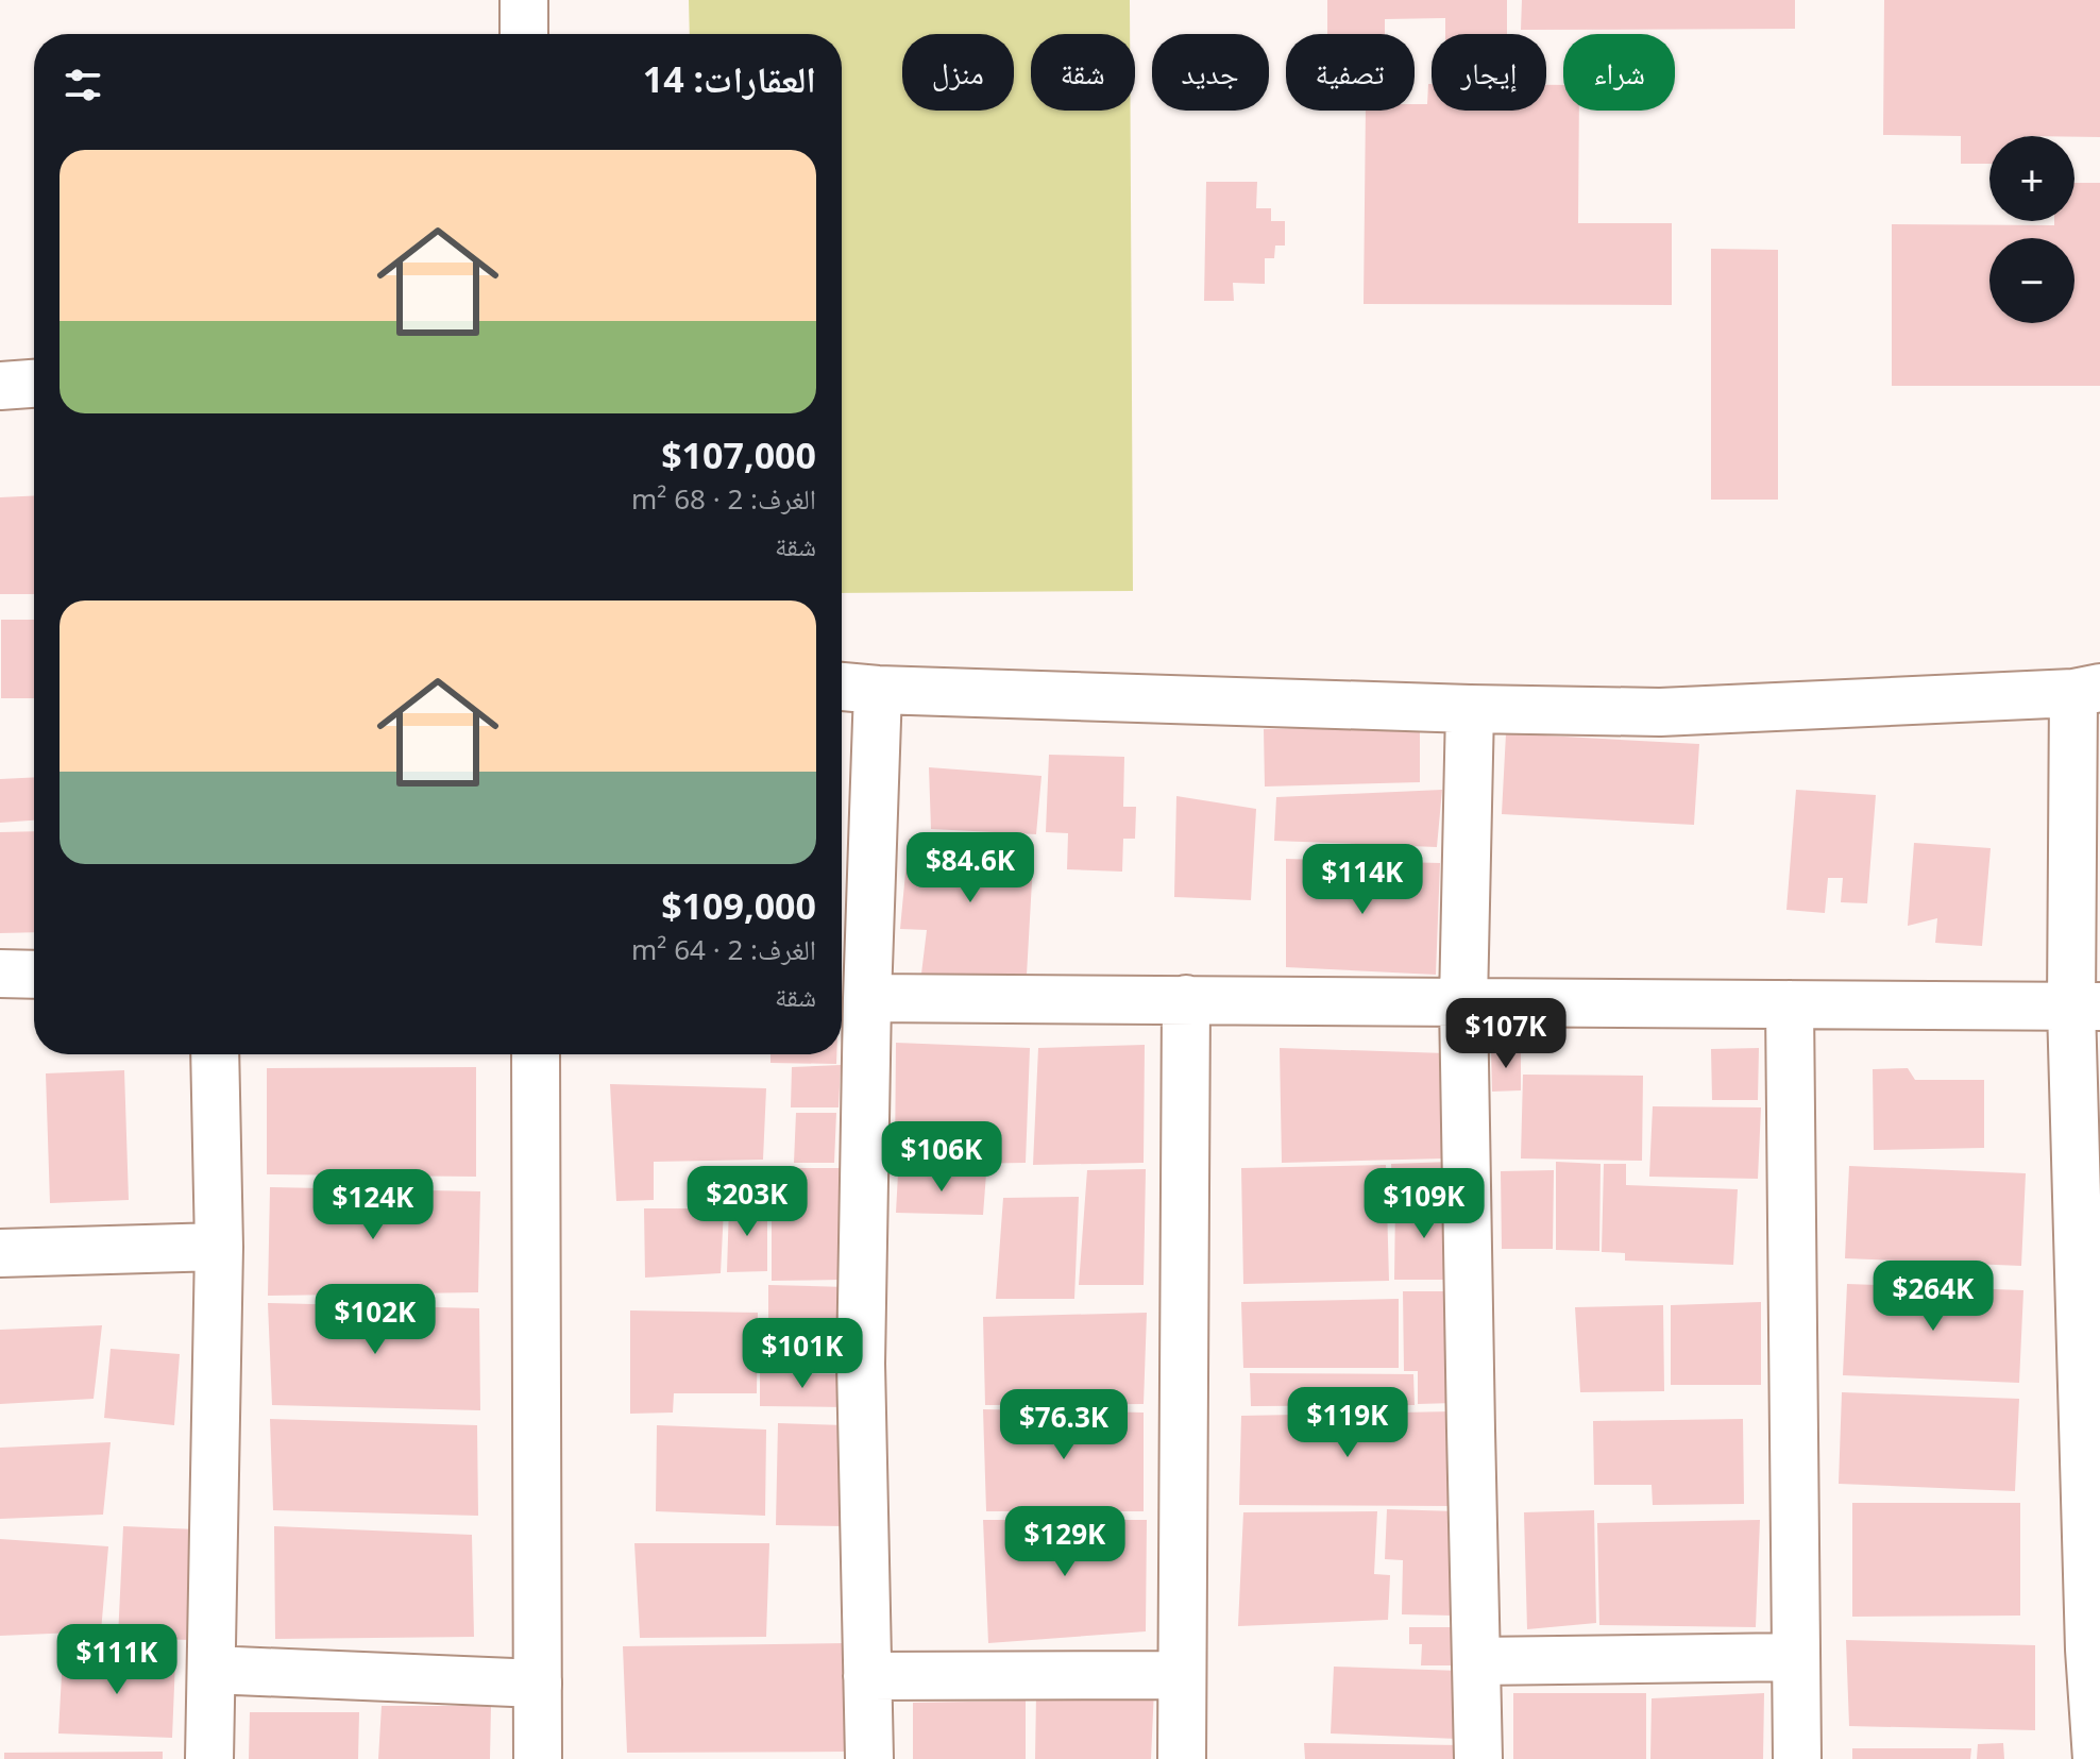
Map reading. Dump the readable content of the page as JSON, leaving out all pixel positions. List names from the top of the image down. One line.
{"page":{"chip":["شراء","إيجار","تصفية","جديد","شقة","منزل"],"heading":"العقارات: 14","map_buttons":["+","−"],"list":[{"name":"$107,000","note":"الغرف: 2 · 68 m² · شقة"},{"name":"$109,000","note":"الغرف: 2 · 64 m² · شقة"}],"price":["$84.6K","$114K","$107K","$106K","$203K","$109K","$124K","$264K","$102K","$101K","$119K","$76.3K","$129K","$111K"]}}
